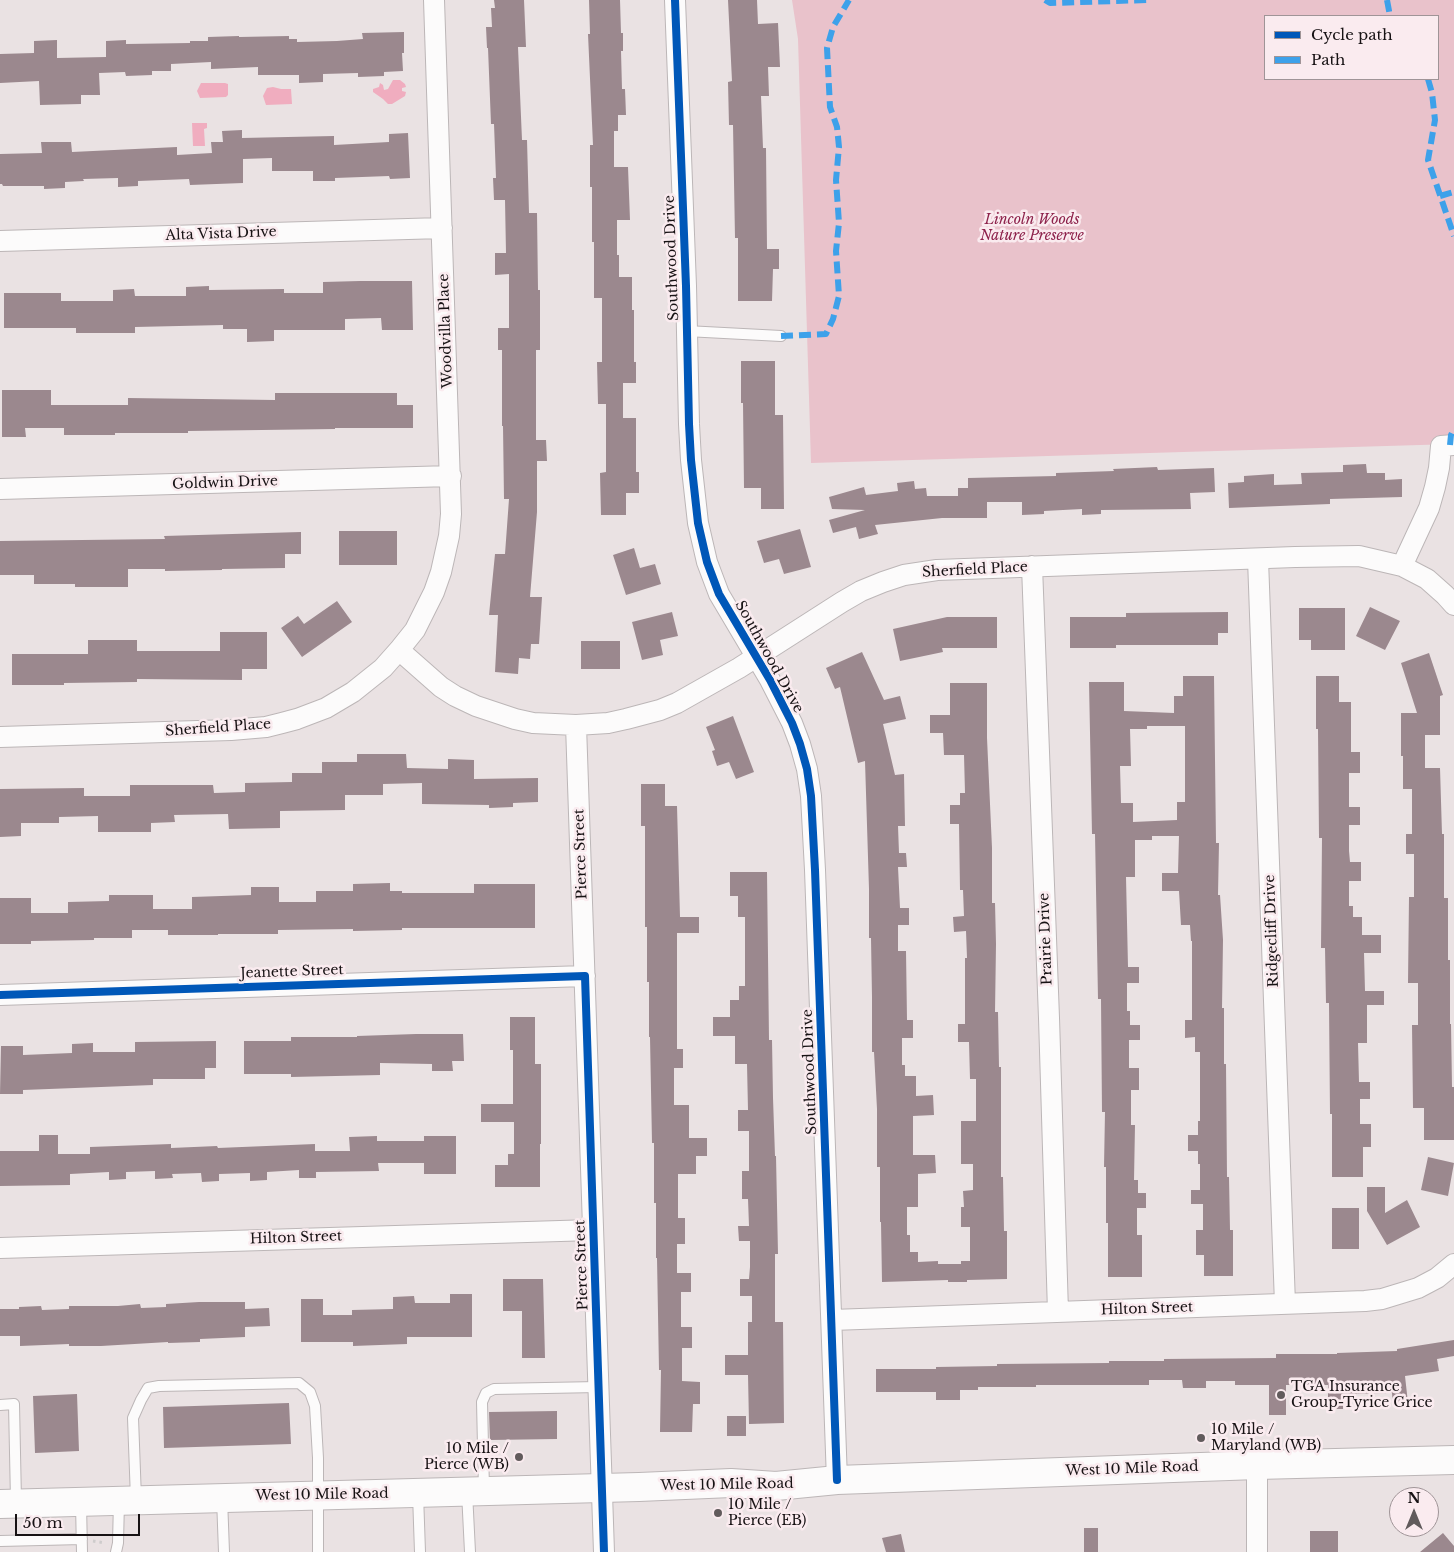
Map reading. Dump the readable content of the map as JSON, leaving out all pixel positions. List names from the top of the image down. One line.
{"streets":{"main road":["West 10 Mile Road"],"street":["Alta Vista Drive","Southwood Drive","Woodvilla Place","Goldwin Drive","Sherfield Place","Pierce Street","Ridgecliff Drive","Prairie Drive","Jeanette Street","Hilton Street"]},"crossings":[["Alta Vista Drive","Woodvilla Place"],["Southwood Drive","Sherfield Place"],["Southwood Drive","Hilton Street"],["Southwood Drive","West 10 Mile Road"],["Woodvilla Place","Goldwin Drive"],["Woodvilla Place","Sherfield Place"],["Sherfield Place","Pierce Street"],["Sherfield Place","Ridgecliff Drive"],["Sherfield Place","Prairie Drive"],["Pierce Street","Jeanette Street"],["Pierce Street","Hilton Street"],["Pierce Street","West 10 Mile Road"],["Ridgecliff Drive","Hilton Street"],["Prairie Drive","Hilton Street"]],"parks":["Lincoln Woods Nature Preserve"],"places":["TGA Insurance Group-Tyrice Grice","10 Mile / Maryland (WB)","10 Mile / Pierce (WB)","10 Mile / Pierce (EB)"],"legend":["Cycle path","Path"],"scale_bar":"50 m","north":"top"}
